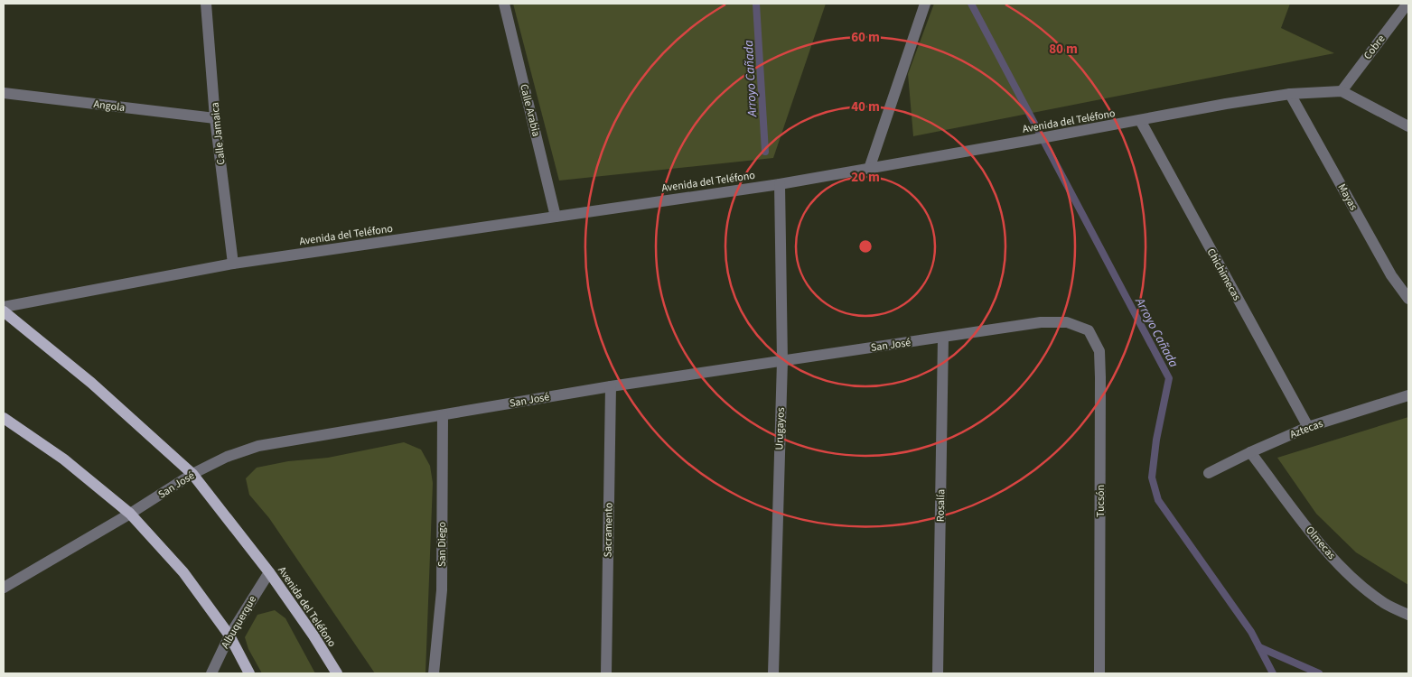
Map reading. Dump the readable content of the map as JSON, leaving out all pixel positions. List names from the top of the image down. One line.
{"streets":{"main road":["Avenida del Teléfono"],"street":["Cobre","Angola","Calle Arabia","Calle Jamaica","Mayas","Chichimecas","San José","Urugayos","Aztecas","Tucsón","Rosalía","Sacramento","Olmecas","San Diego","Albuquerque"]},"crossings":[["Cobre","Avenida del Teléfono"],["Angola","Calle Jamaica"],["Calle Arabia","Avenida del Teléfono"],["Avenida del Teléfono","Calle Jamaica"],["Avenida del Teléfono","Mayas"],["Avenida del Teléfono","Chichimecas"],["Avenida del Teléfono","San José"],["Avenida del Teléfono","Urugayos"],["Avenida del Teléfono","Albuquerque"],["Chichimecas","Aztecas"],["San José","Urugayos"],["San José","Tucsón"],["San José","Rosalía"],["San José","Sacramento"],["San José","San Diego"],["Aztecas","Olmecas"]],"water":["Arroyo Cañada"],"rings":["60 m","80 m","40 m","20 m"]}
